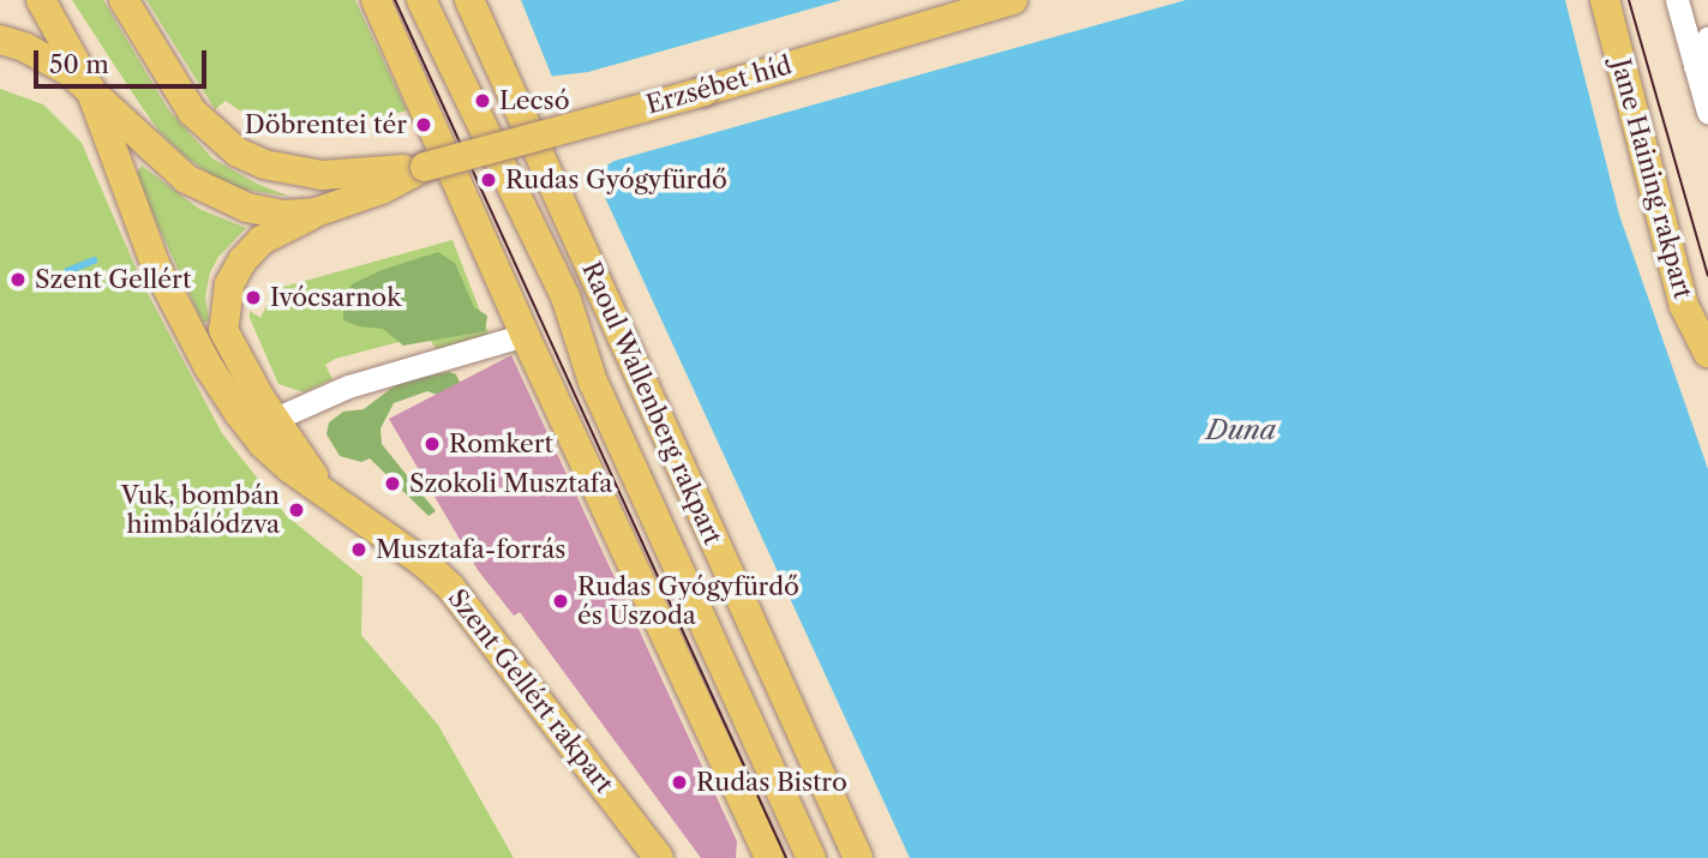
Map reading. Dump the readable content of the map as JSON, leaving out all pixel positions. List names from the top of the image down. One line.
{"streets":{"main road":["Erzsébet híd","Jane Haining rakpart","Raoul Wallenberg rakpart","Szent Gellért rakpart"]},"water":["Duna"],"places":["Lecsó","Döbrentei tér","Rudas Gyógyfürdő","Szent Gellért","Ivócsarnok","Romkert","Szokoli Musztafa","Vuk, bombán himbálódzva","Musztafa-forrás","Rudas Gyógyfürdő és Uszoda","Rudas Bistro"],"scale_bar":"50 m"}
